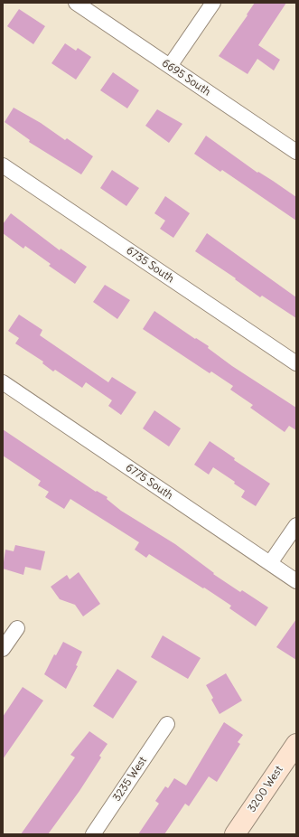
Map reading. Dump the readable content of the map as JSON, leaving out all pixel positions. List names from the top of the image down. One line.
{"streets":{"street":["6695 South","6735 South","6775 South","3235 West","3200 West"]}}
